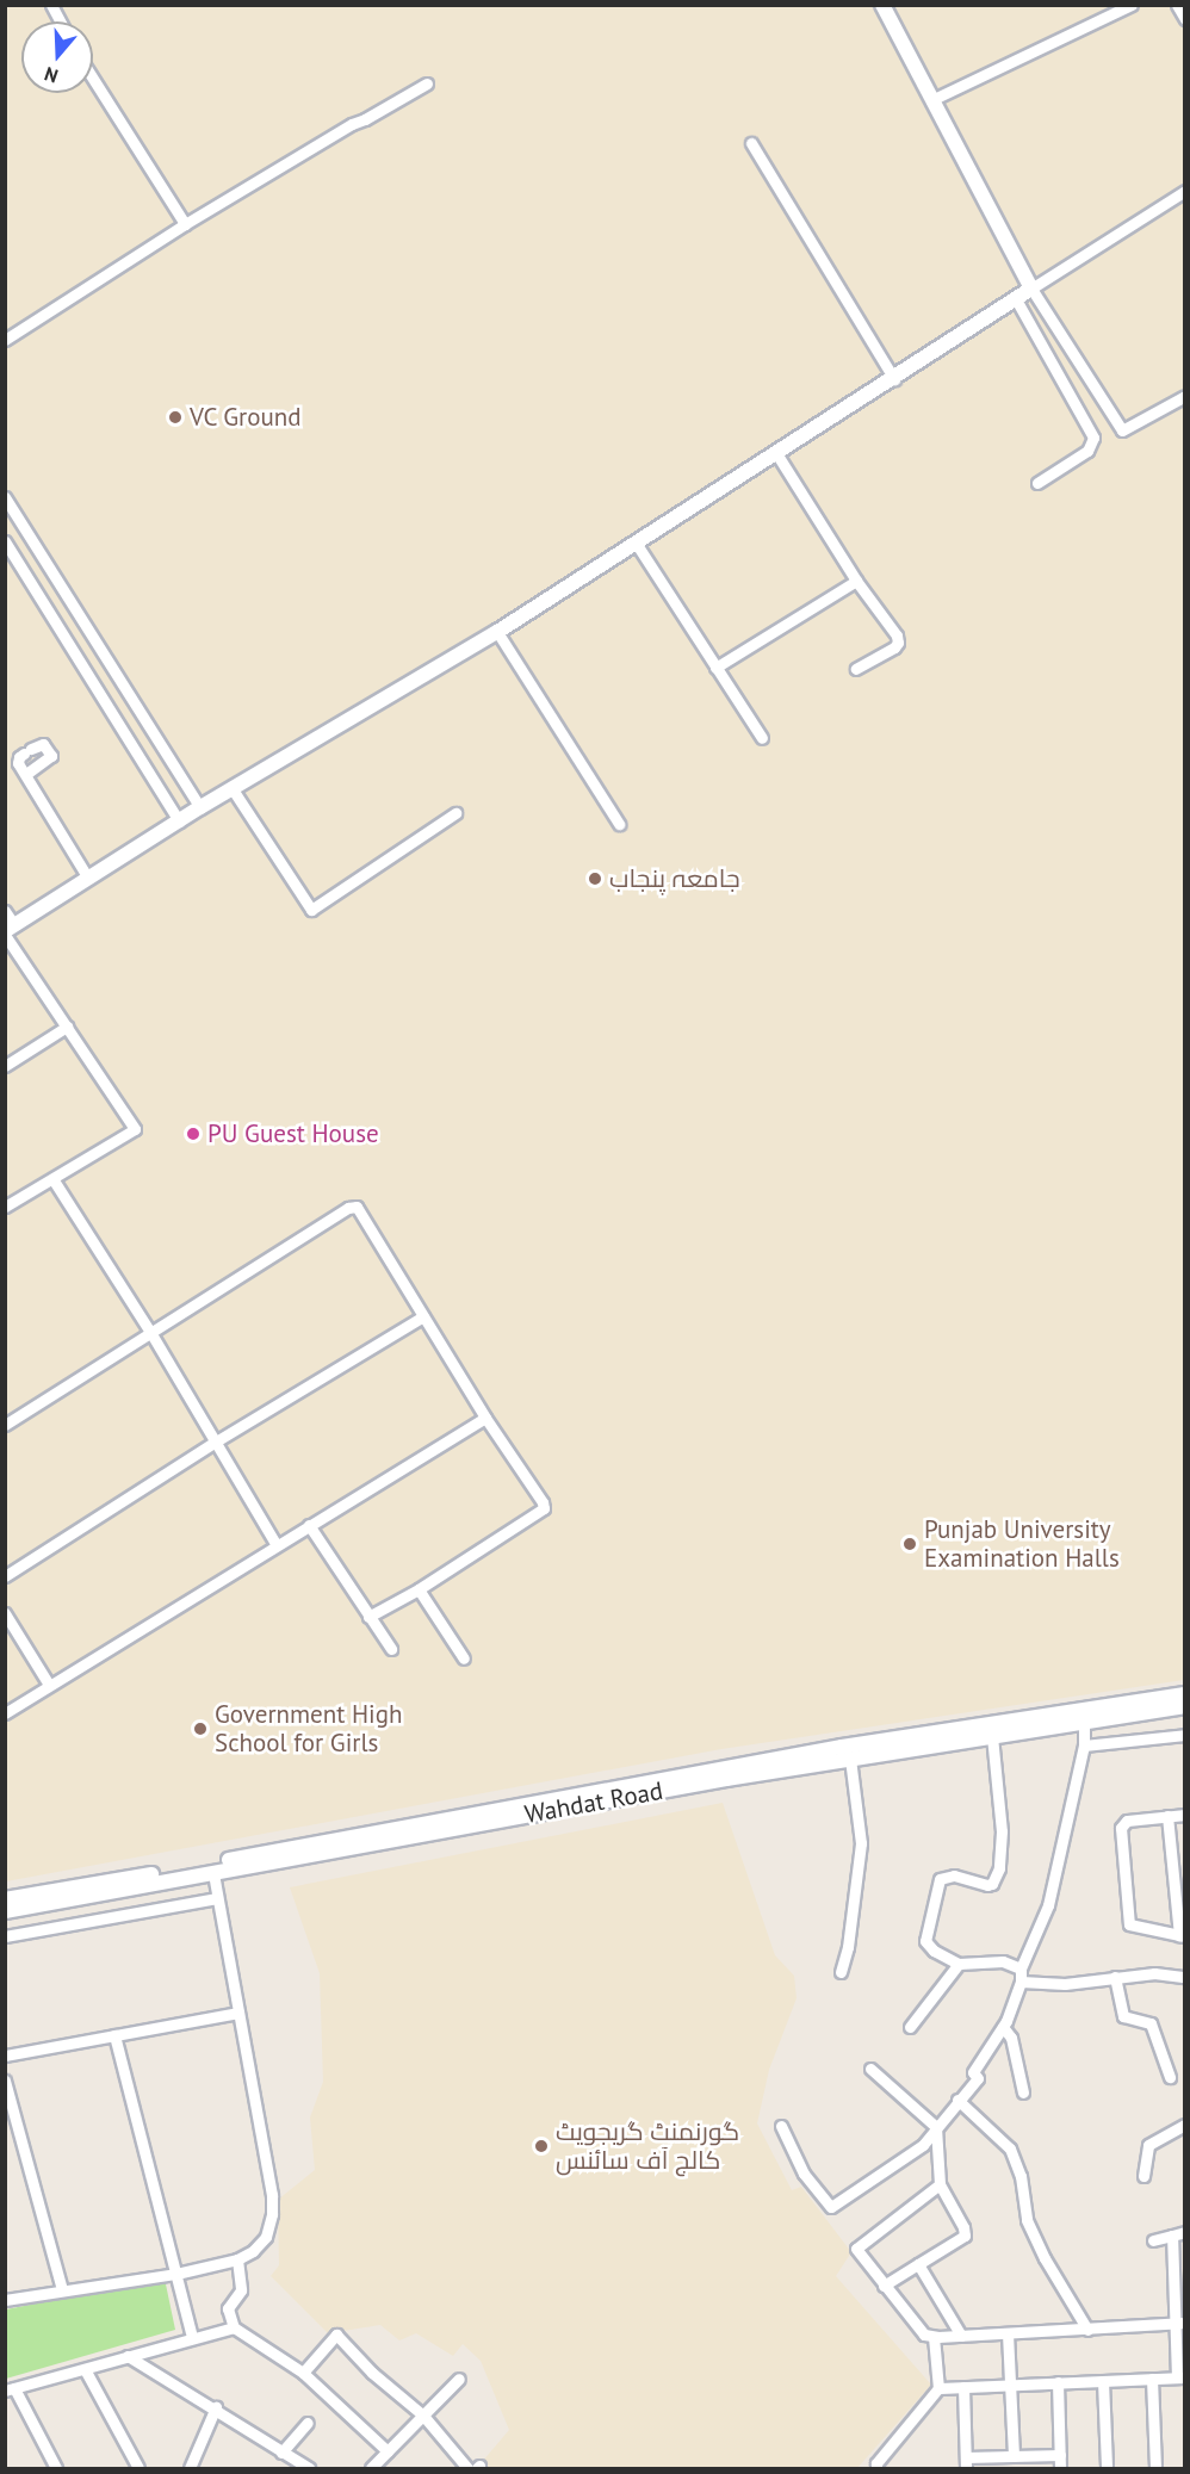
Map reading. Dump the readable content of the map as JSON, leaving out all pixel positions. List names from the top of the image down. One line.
{"streets":{"main road":["Wahdat Road"]},"places":["VC Ground","جامعہ پنجاب","PU Guest House","Punjab University Examination Halls","Government High School for Girls","گورنمنٹ گریجویٹ کالج آف سائنس"],"north":"bottom"}
